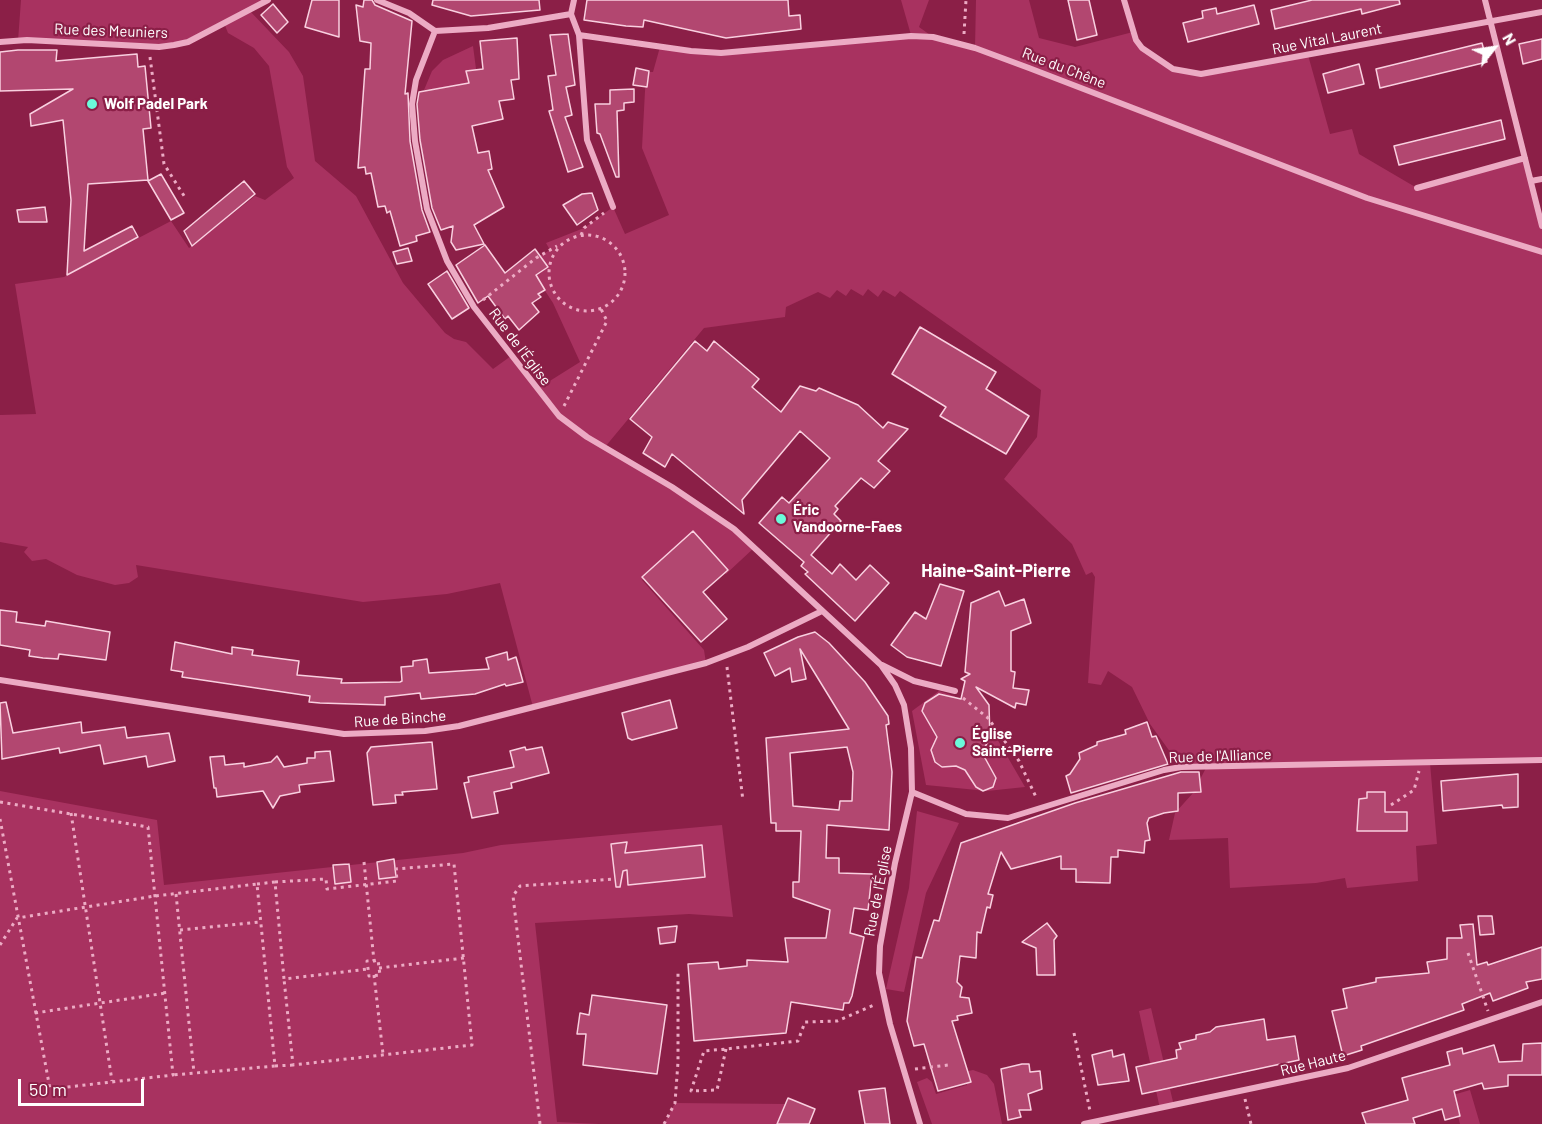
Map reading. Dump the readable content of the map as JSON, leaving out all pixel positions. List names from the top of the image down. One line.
{"streets":{"street":["Rue des Meuniers","Rue Vital Laurent","Rue du Chêne","Rue de l'Église","Rue de Binche","Rue de l'Alliance","Rue Haute"]},"crossings":[["Rue de l'Église","Rue de Binche"],["Rue de l'Église","Rue de l'Alliance"]],"districts":["Haine-Saint-Pierre"],"places":["Wolf Padel Park","Éric Vandoorne-Faes","Église Saint-Pierre"],"scale_bar":"50 m","north":"top right"}
